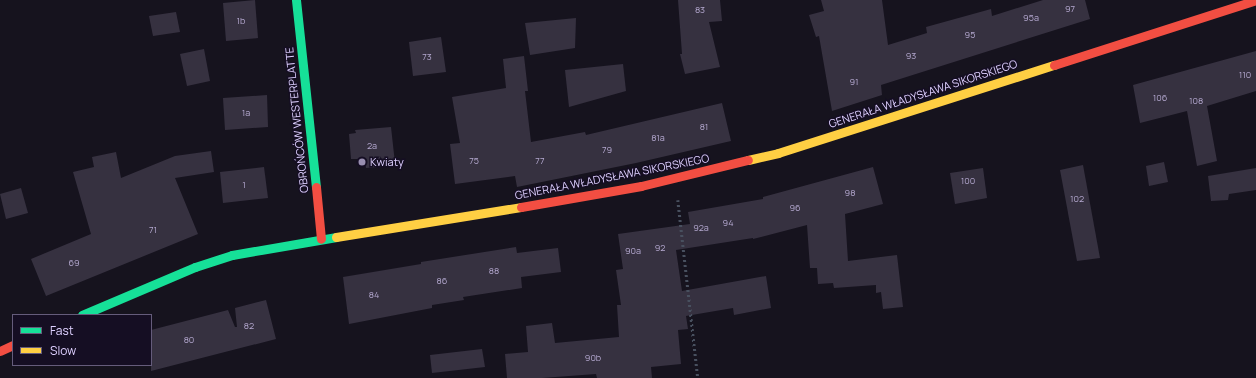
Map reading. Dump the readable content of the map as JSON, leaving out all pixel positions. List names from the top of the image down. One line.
{"streets":{"street":["GENERAŁA WŁADYSŁAWA SIKORSKIEGO","OBROŃCÓW WESTERPLATTE"]},"crossings":[["GENERAŁA WŁADYSŁAWA SIKORSKIEGO","OBROŃCÓW WESTERPLATTE"]],"places":["Kwiaty"],"house_numbers":["97","83","95a","1b","95","93","73","110","91","106","108","1a","81","81a","2a","79","75","77","100","1","98","102","96","94","92a","71","92","90a","69","88","86","84","82","80","90b"],"legend":["Fast","Slow"]}
